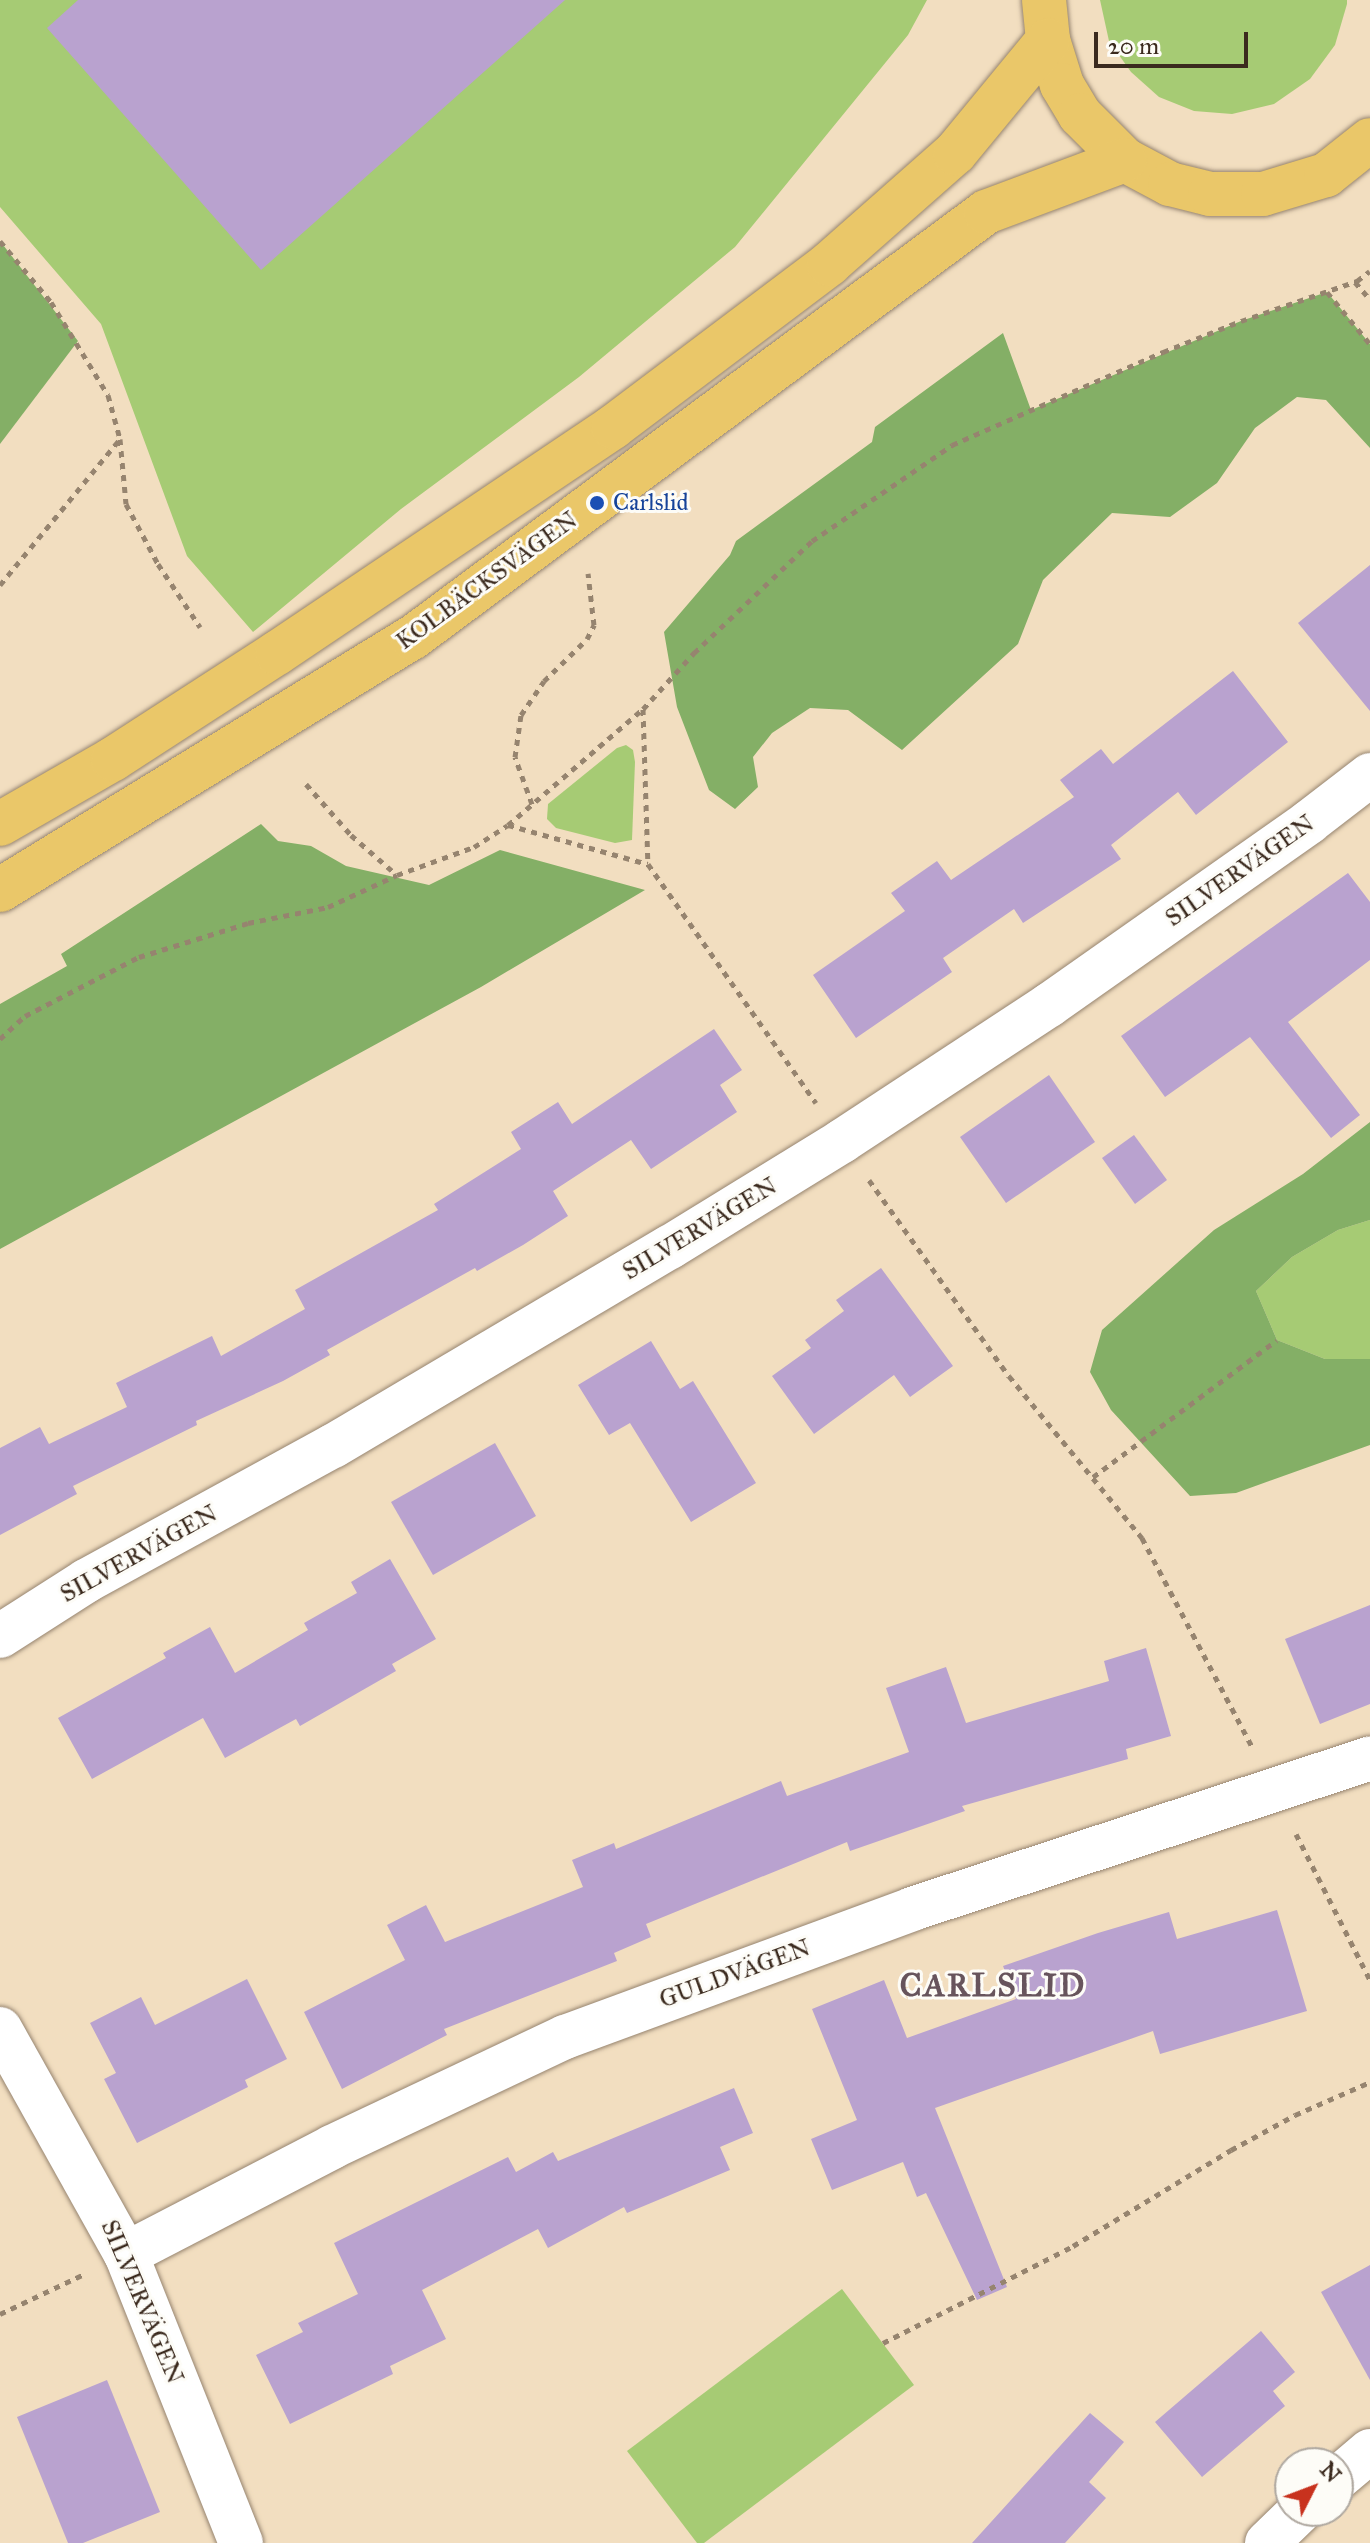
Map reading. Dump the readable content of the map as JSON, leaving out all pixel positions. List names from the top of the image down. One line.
{"streets":{"highway":["KOLBÄCKSVÄGEN"],"street":["SILVERVÄGEN","GULDVÄGEN"]},"crossings":[["SILVERVÄGEN","GULDVÄGEN"]],"districts":["CARLSLID"],"places":["Carlslid"],"scale_bar":"20 m","north":"top right"}
